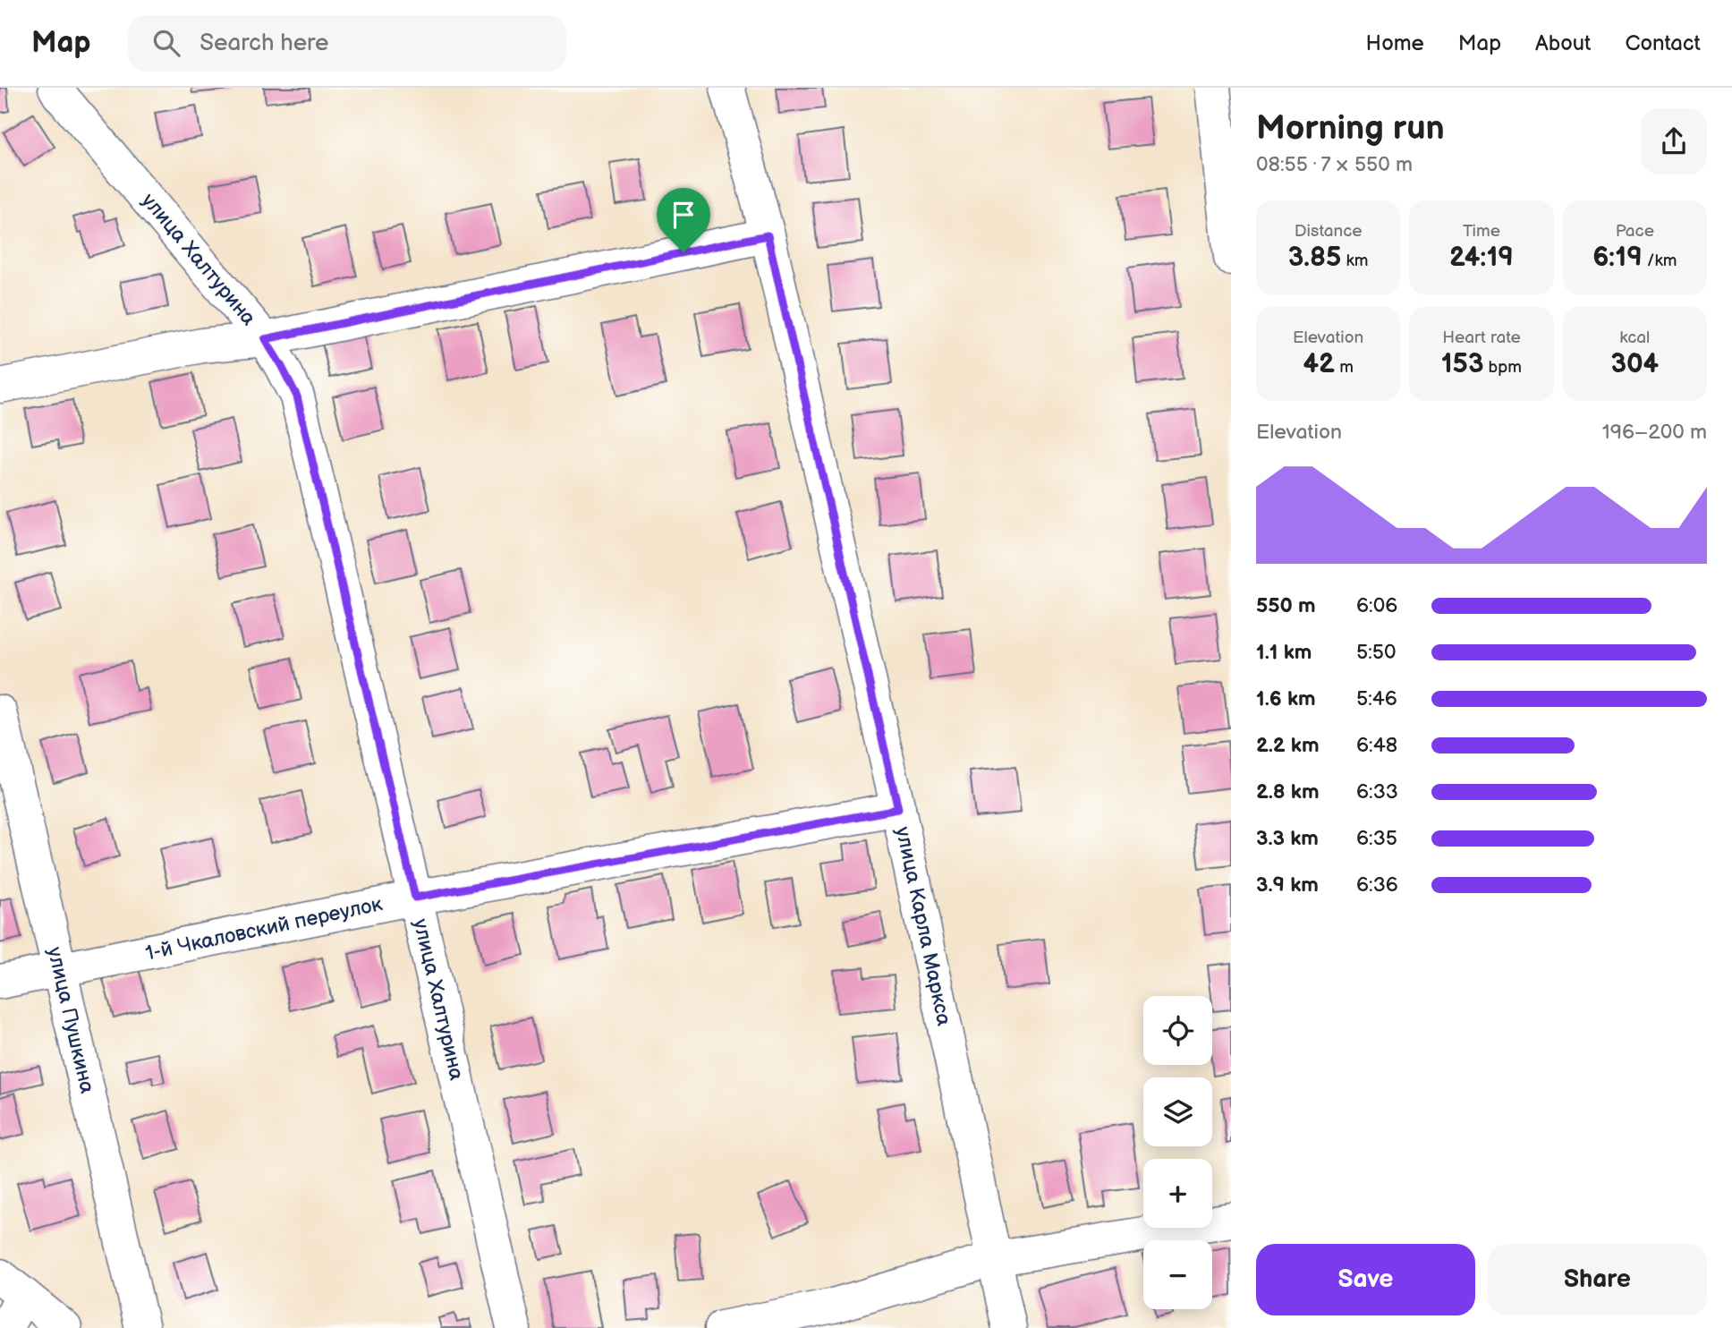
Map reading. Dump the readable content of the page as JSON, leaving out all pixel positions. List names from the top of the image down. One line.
{"streets":{"street":["улица Халтурина","улица Карла Маркса","1-й Чкаловский переулок","улица Пушкина"]},"crossings":[["улица Халтурина","1-й Чкаловский переулок"],["улица Карла Маркса","1-й Чкаловский переулок"],["1-й Чкаловский переулок","улица Пушкина"]],"page":{"header":"Map","search":"Search here","nav":["Home","Map","About","Contact"],"heading":["Morning run","08:55 · 7 × 550 m"],"stats":[["Distance","3.85 km"],["Time","24:19"],["Pace","6:19 /km"],["Elevation","42 m"],["Heart rate","153 bpm"],["kcal","304"]],"chart":["Elevation","196–200 m"],"list":[{"name":"550 m","note":"6:06"},{"name":"1.1 km","note":"5:50"},{"name":"1.6 km","note":"5:46"},{"name":"2.2 km","note":"6:48"},{"name":"2.8 km","note":"6:33"},{"name":"3.3 km","note":"6:35"},{"name":"3.9 km","note":"6:36"}],"map_buttons":["+","−"],"buttons":["Save","Share"]}}
